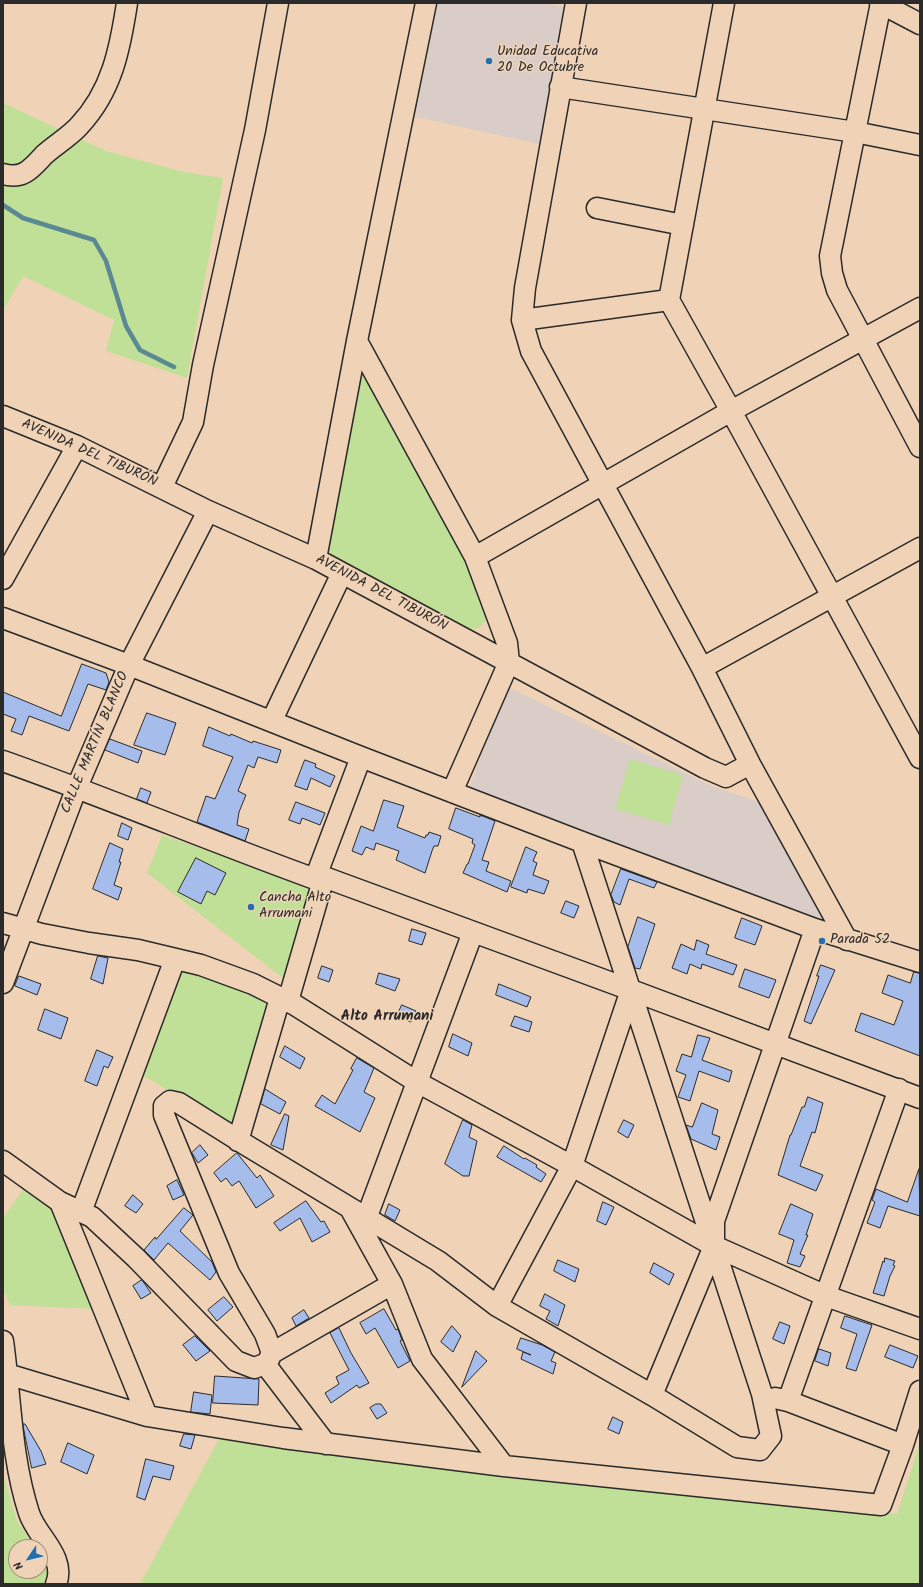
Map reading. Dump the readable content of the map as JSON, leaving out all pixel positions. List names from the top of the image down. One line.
{"streets":{"street":["AVENIDA DEL TIBURÓN","CALLE MARTÍN BLANCO"]},"crossings":[["AVENIDA DEL TIBURÓN","CALLE MARTÍN BLANCO"]],"districts":["Alto Arrumani"],"places":["Unidad Educativa 20 De Octubre","Cancha Alto Arrumani","Parada 52"],"north":"bottom left"}
